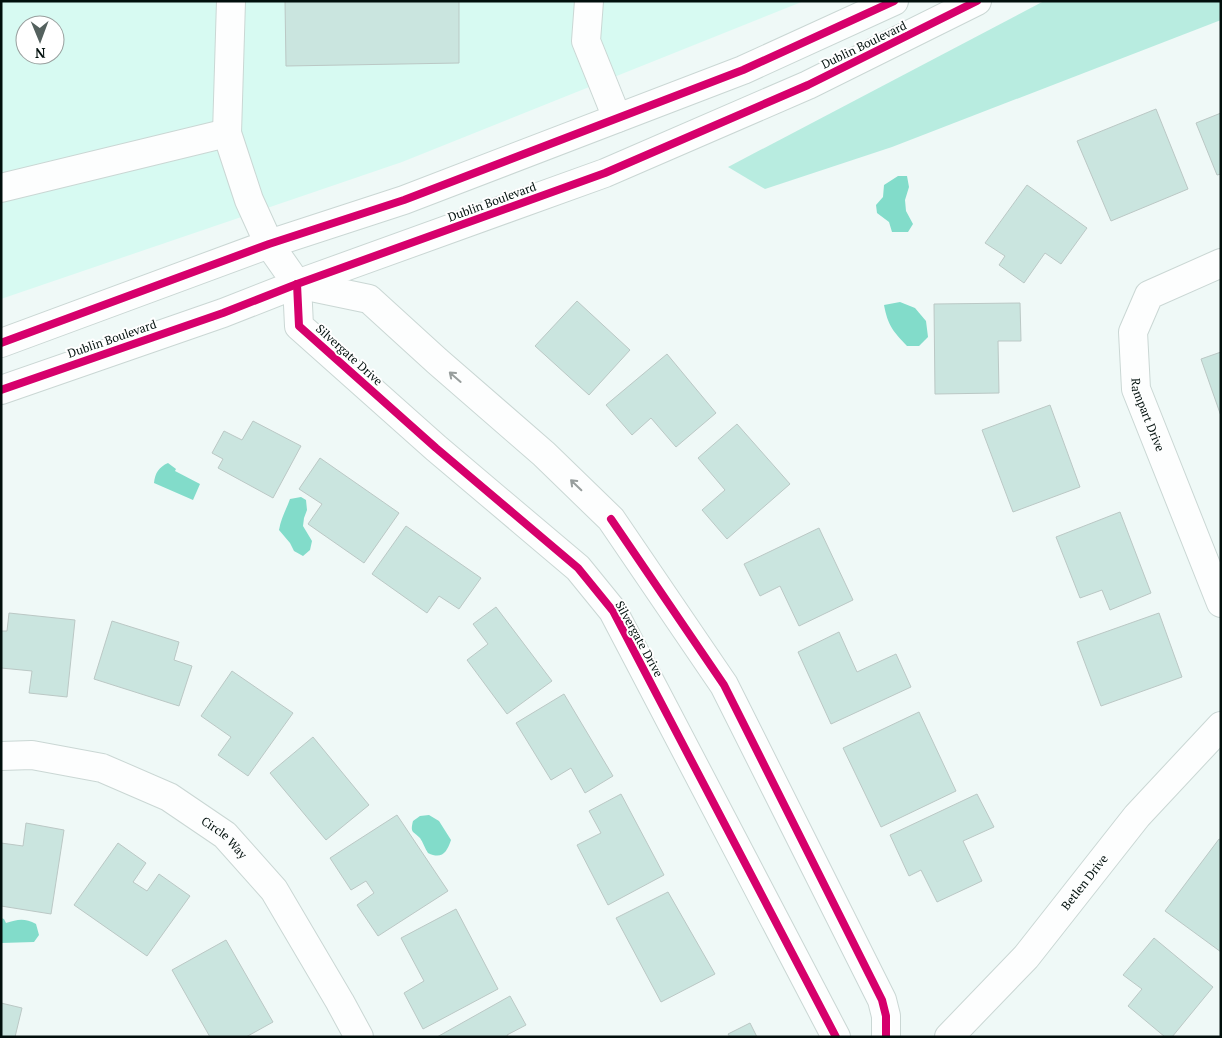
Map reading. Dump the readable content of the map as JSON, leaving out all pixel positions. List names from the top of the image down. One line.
{"streets":{"street":["Dublin Boulevard","Silvergate Drive","Rampart Drive","Circle Way","Betlen Drive"]},"crossings":[["Dublin Boulevard","Silvergate Drive"]],"north":"bottom"}
